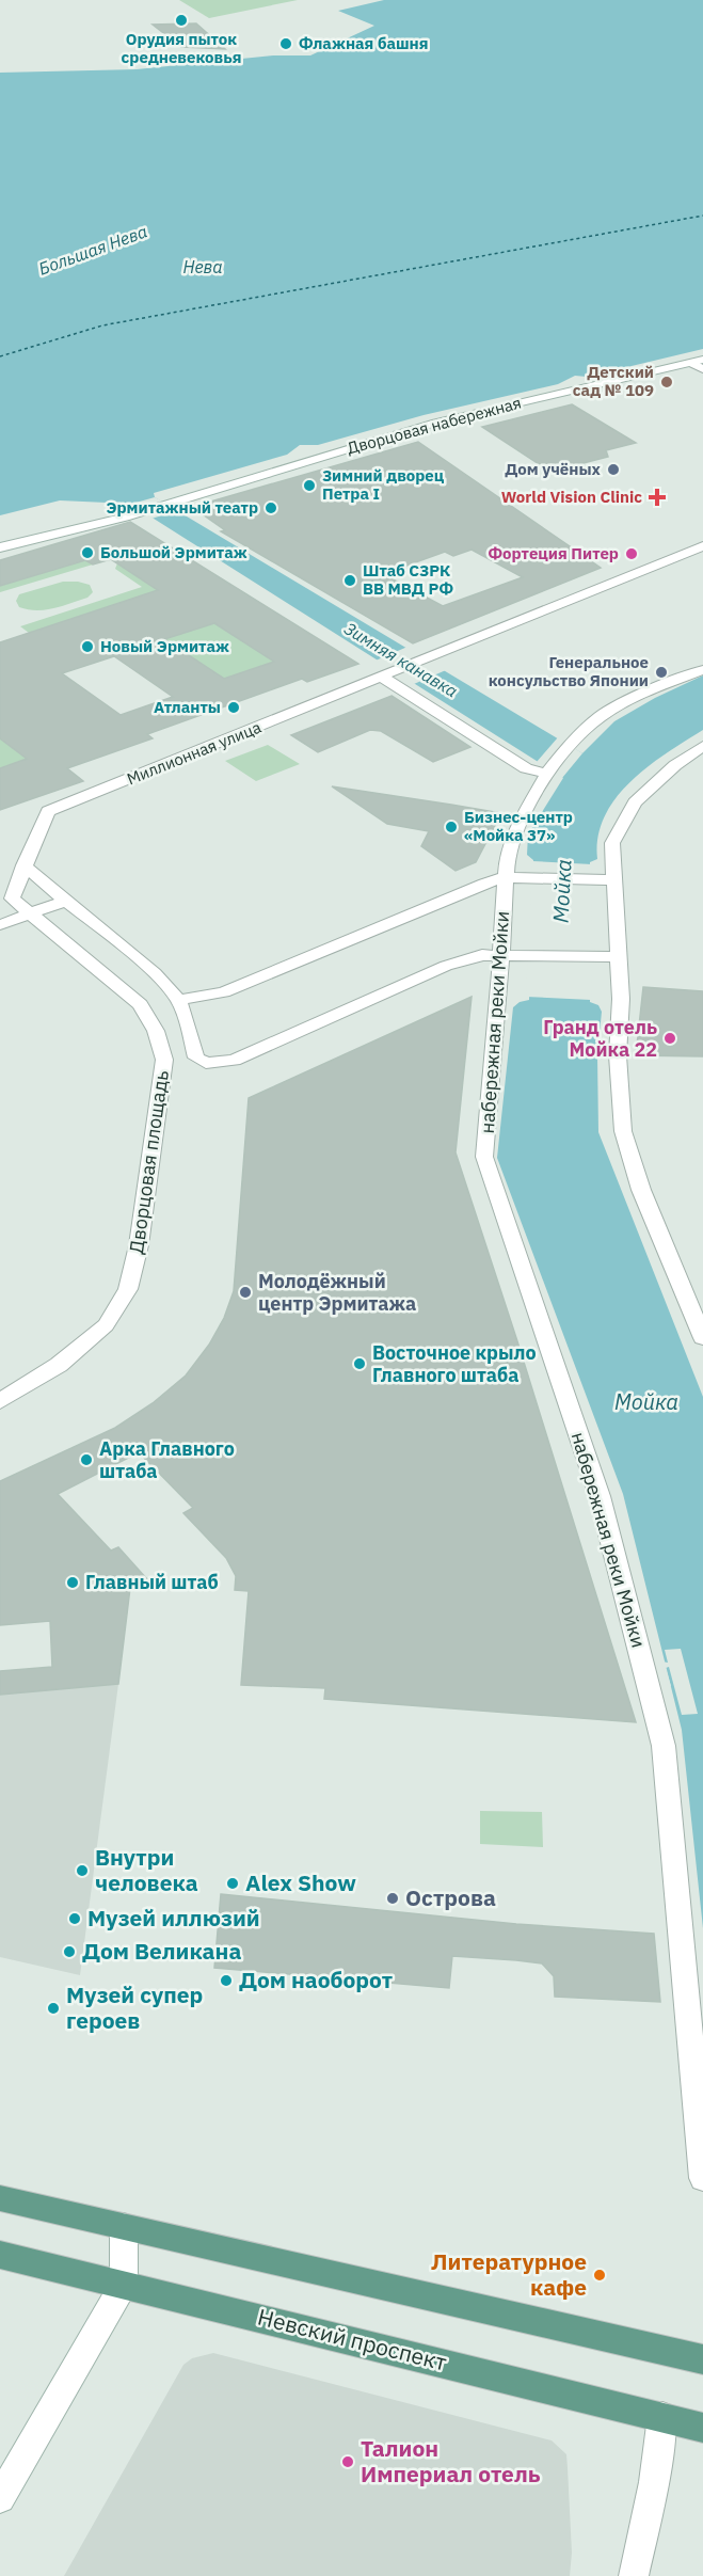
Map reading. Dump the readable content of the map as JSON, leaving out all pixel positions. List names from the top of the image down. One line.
{"streets":{"main road":["Невский проспект"],"street":["Дворцовая набережная","Миллионная улица","набережная реки Мойки","Дворцовая площадь"]},"crossings":[["Миллионная улица","Дворцовая площадь"]],"water":["Большая Нева","Нева","Зимняя канавка","Мойка"],"places":{"other":["Орудия пыток средневековья","Флажная башня","Детский сад № 109","Дом учёных","Зимний дворец Петра I","Эрмитажный театр","Большой Эрмитаж","Фортеция Питер","Штаб СЗРК ВВ МВД РФ","Новый Эрмитаж","Генеральное консульство Японии","Атланты","Бизнес-центр «Мойка 37»","Гранд отель Мойка 22","Молодёжный центр Эрмитажа","Восточное крыло Главного штаба","Арка Главного штаба","Главный штаб","Внутри человека","Alex Show","Острова","Музей иллюзий","Дом Великана","Дом наоборот","Музей супер героев","Литературное кафе","Талион Империал отель"],"health":["World Vision Clinic"]}}
